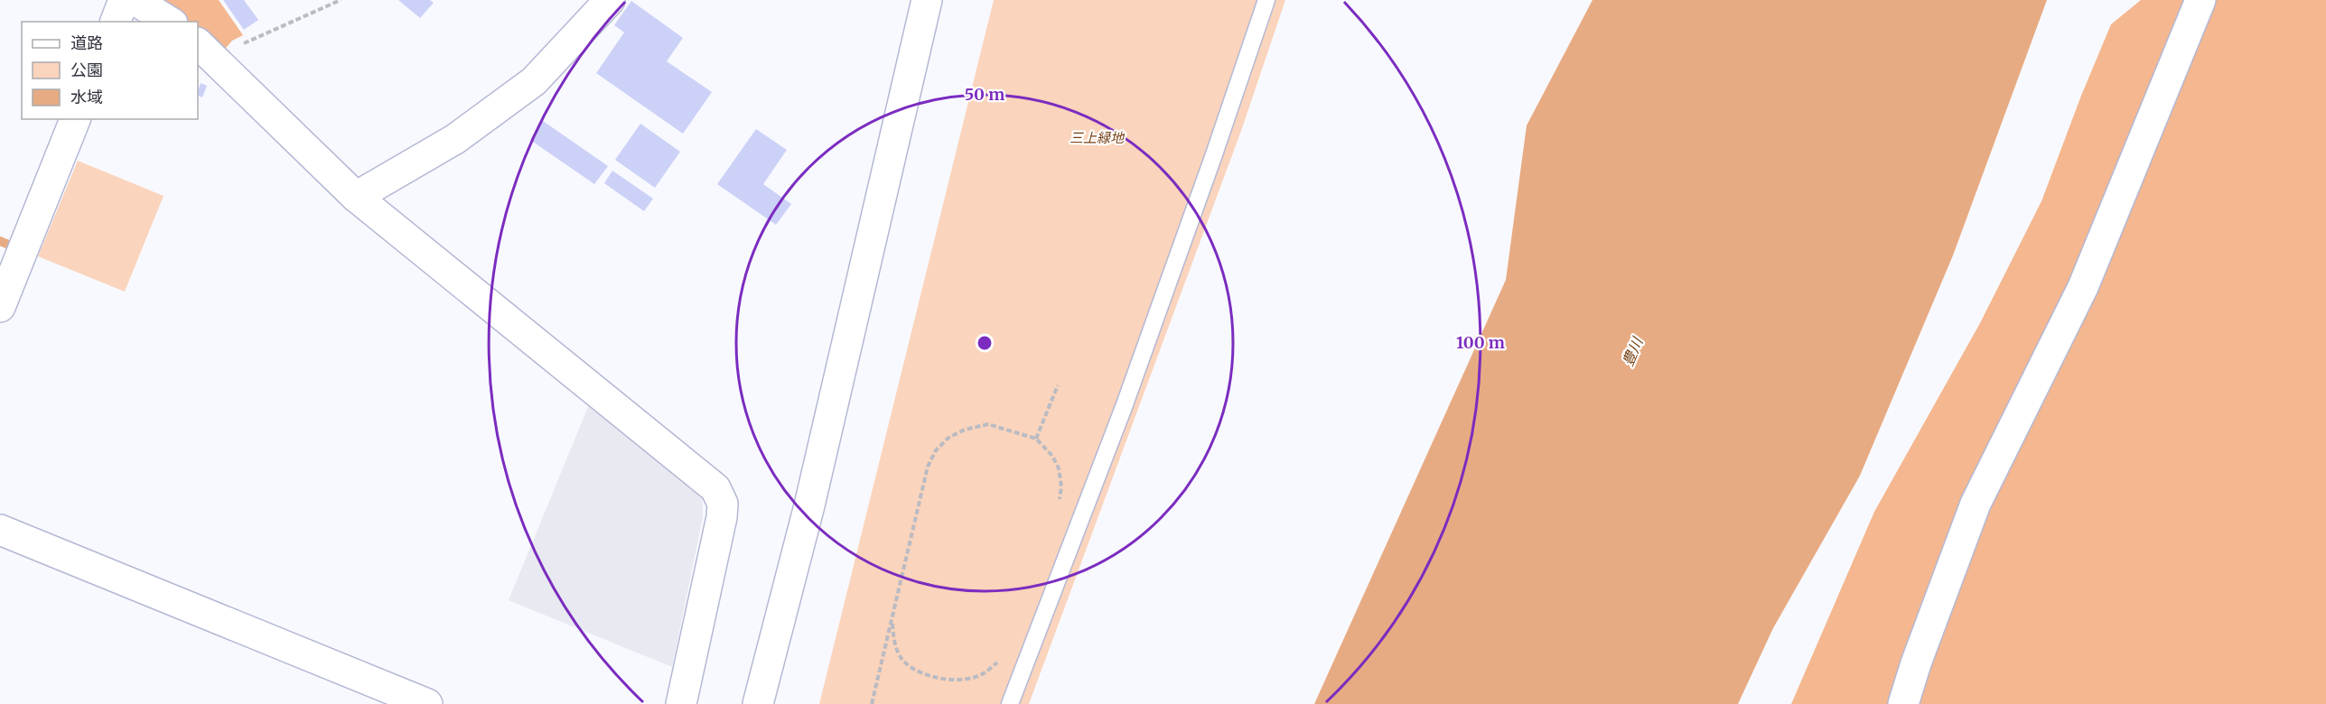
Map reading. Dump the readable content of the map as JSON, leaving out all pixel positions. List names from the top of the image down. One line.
{"water":["豊川"],"parks":["三上緑地"],"legend":["道路","公園","水域"],"rings":["50 m","100 m"]}
